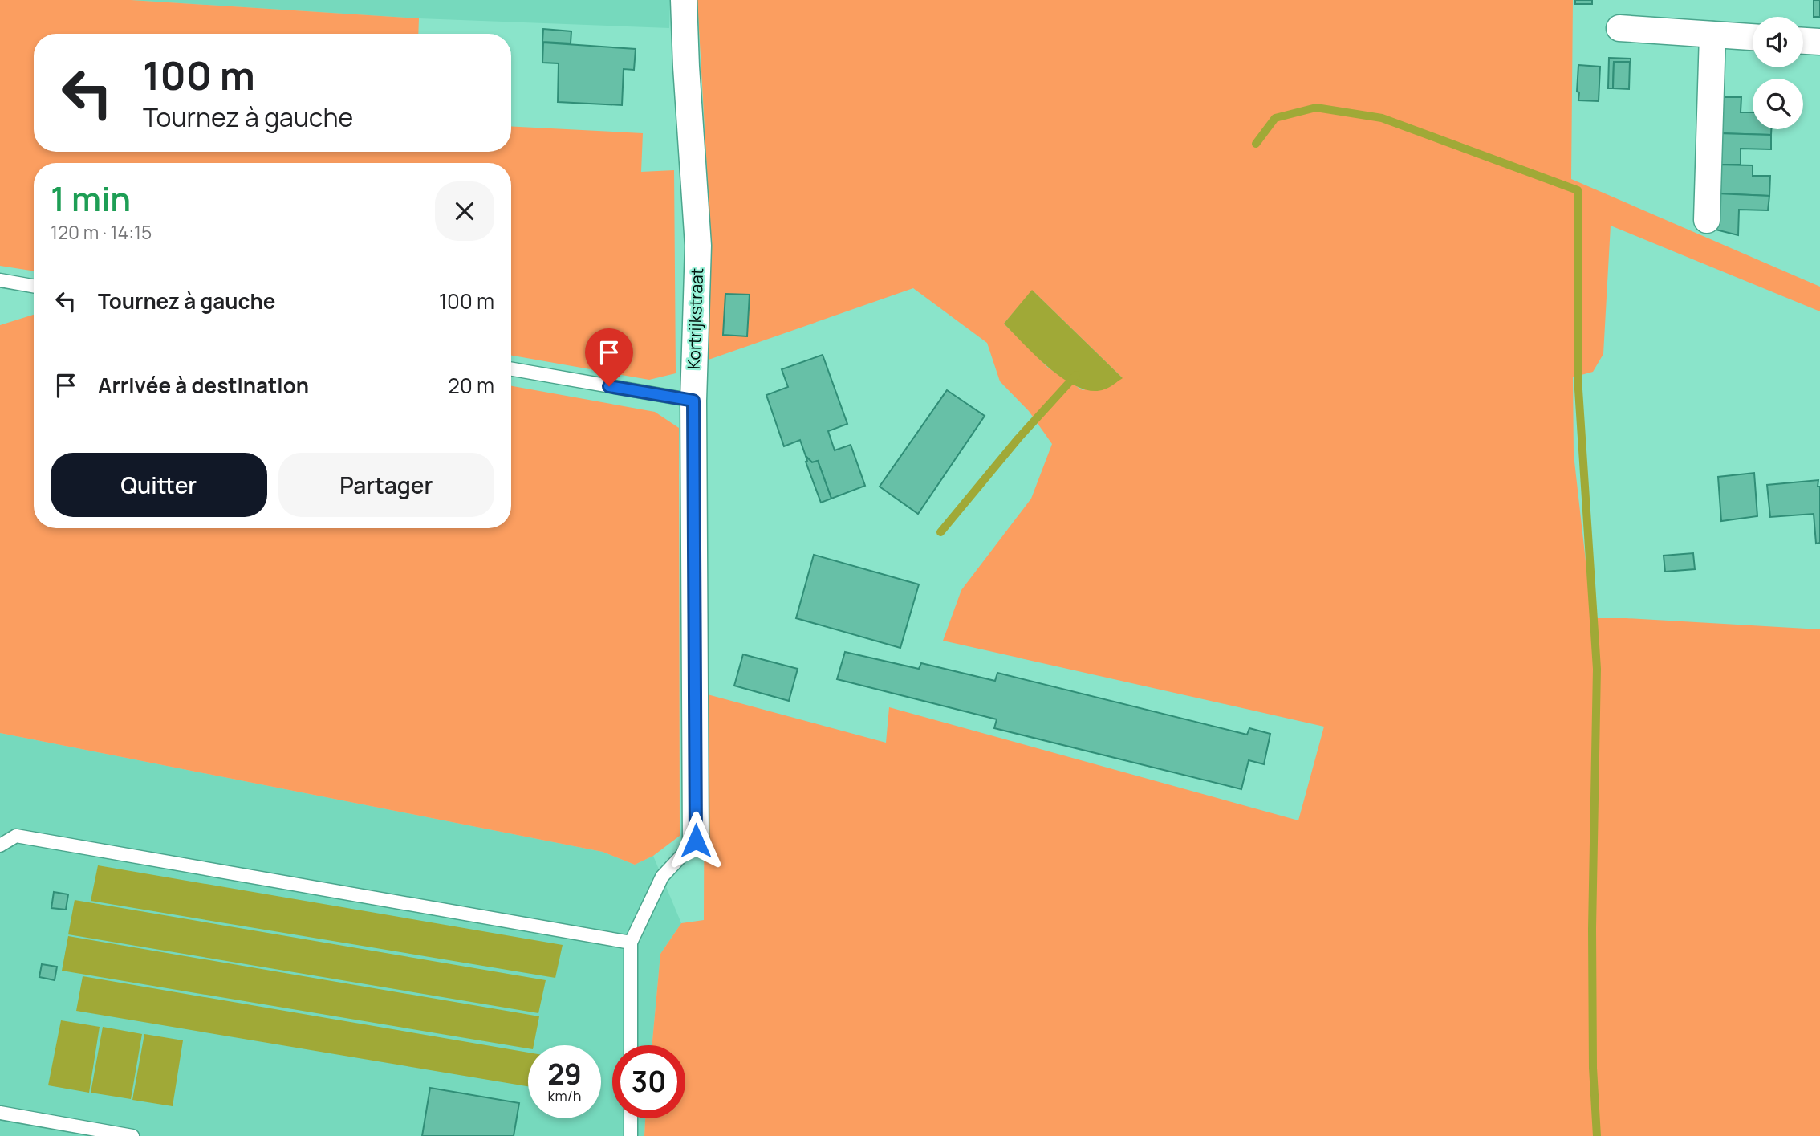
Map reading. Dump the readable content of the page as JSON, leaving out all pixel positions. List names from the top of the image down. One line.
{"streets":{"street":["Kortrijkstraat"]},"page":{"turn":["100 m","Tournez à gauche"],"heading":["1 min","120 m · 14:15"],"list":[{"name":"Tournez à gauche","value":"100 m"},{"name":"Arrivée à destination","value":"20 m"}],"buttons":["Quitter","Partager"],"speed":"29 km/h","limit":"30"}}
